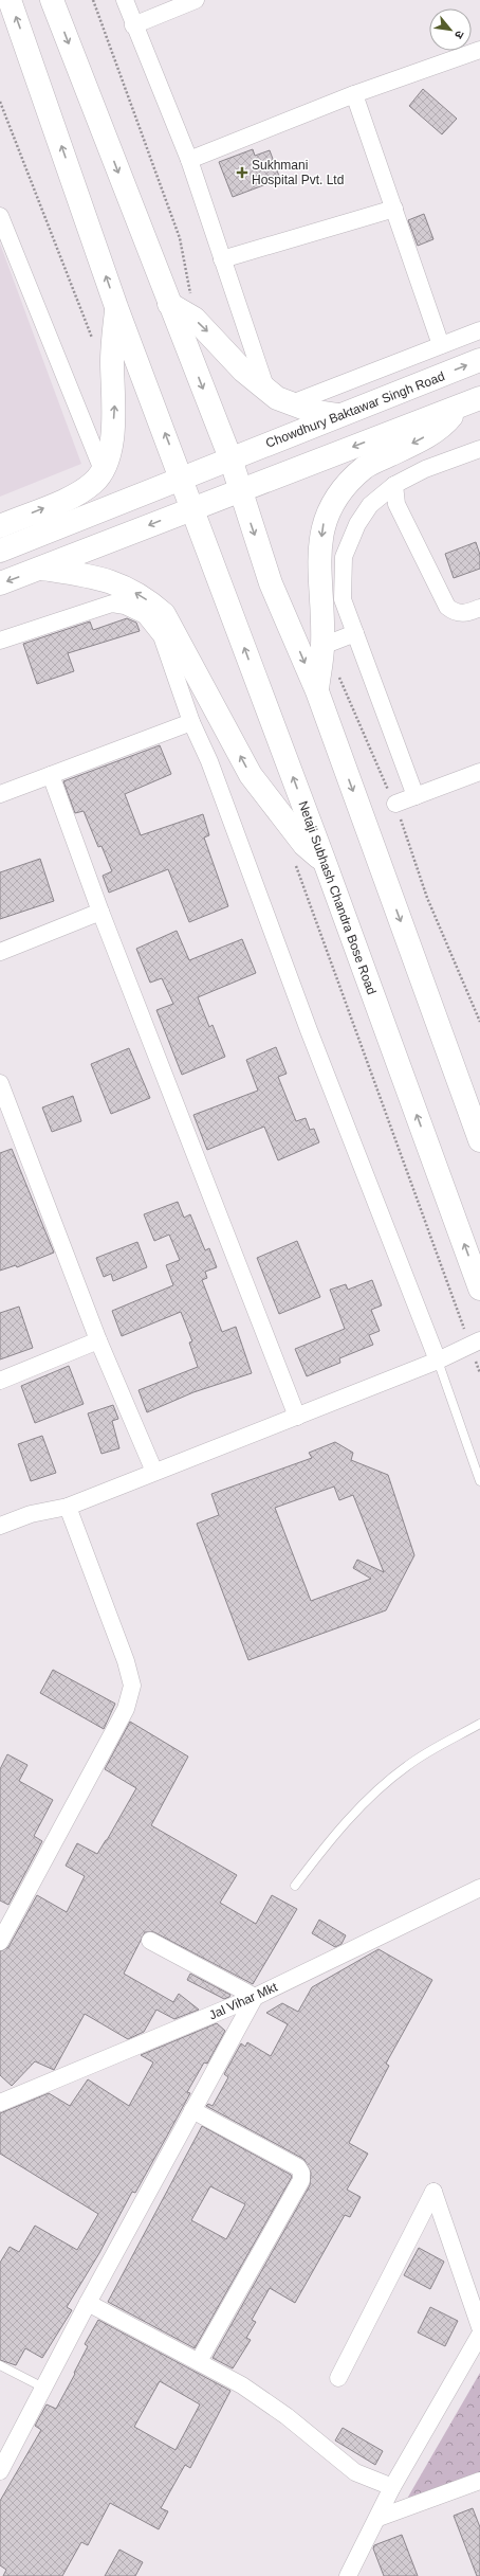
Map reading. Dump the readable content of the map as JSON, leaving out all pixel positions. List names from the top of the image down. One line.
{"streets":{"main road":["Chowdhury Baktawar Singh Road","Netaji Subhash Chandra Bose Road"],"street":["Jal Vihar Mkt"]},"crossings":[["Chowdhury Baktawar Singh Road","Netaji Subhash Chandra Bose Road"]],"places":{"health":["Sukhmani Hospital Pvt. Ltd"]},"north":"bottom right"}
